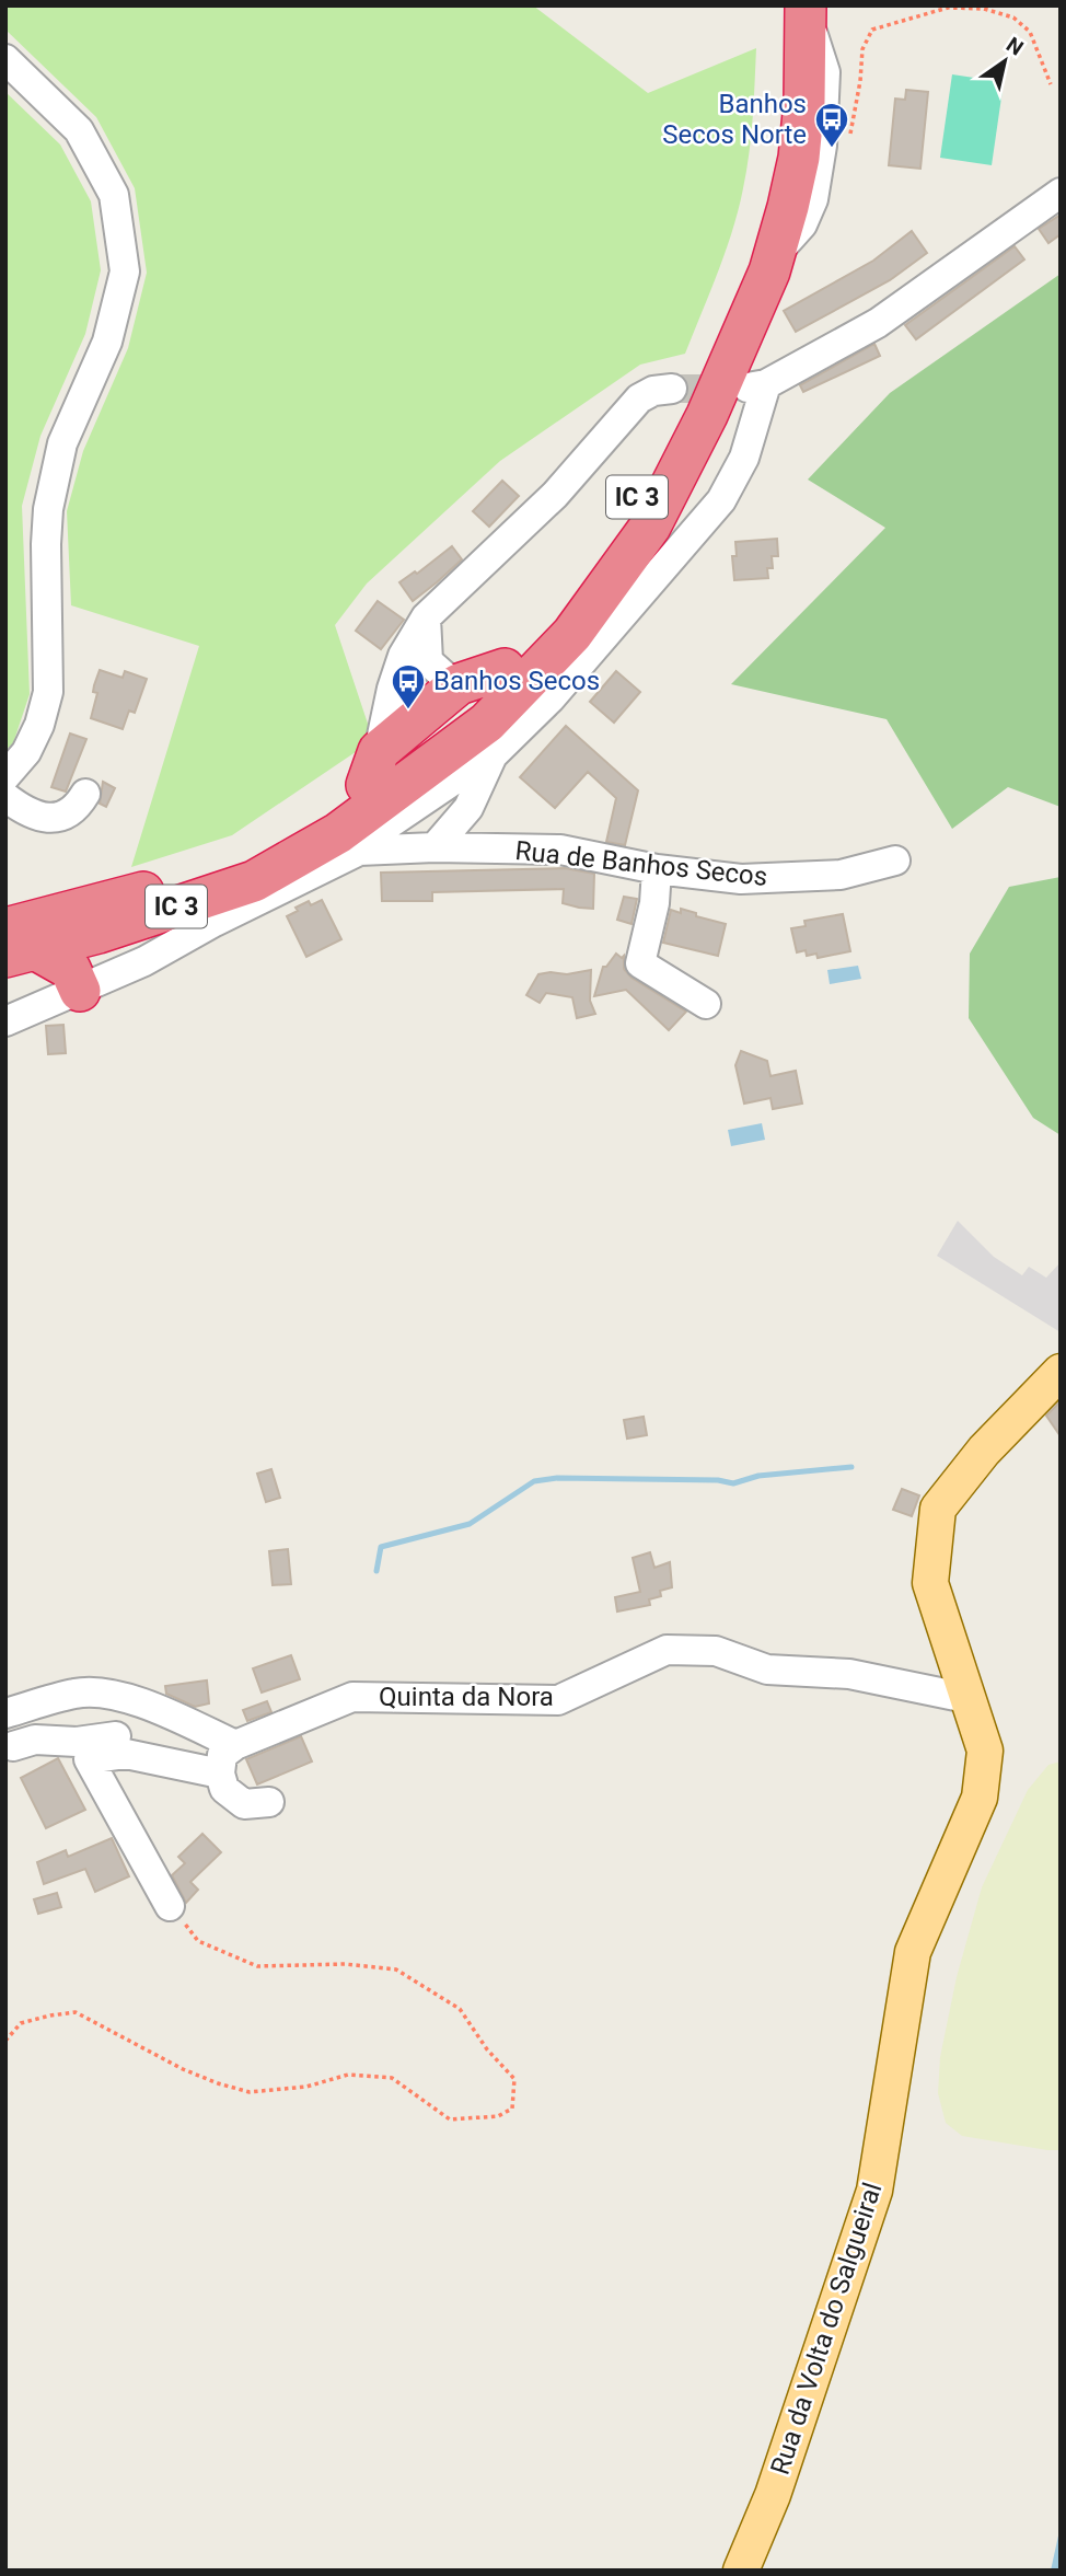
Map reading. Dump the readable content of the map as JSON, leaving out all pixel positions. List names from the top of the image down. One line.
{"streets":{"highway":["IC 3"],"main road":["Rua da Volta do Salgueiral"],"street":["Rua de Banhos Secos","Quinta da Nora"]},"crossings":[["Quinta da Nora","Rua da Volta do Salgueiral"]],"places":{"bus stop":["Banhos Secos Norte","Banhos Secos"]},"north":"top right"}
